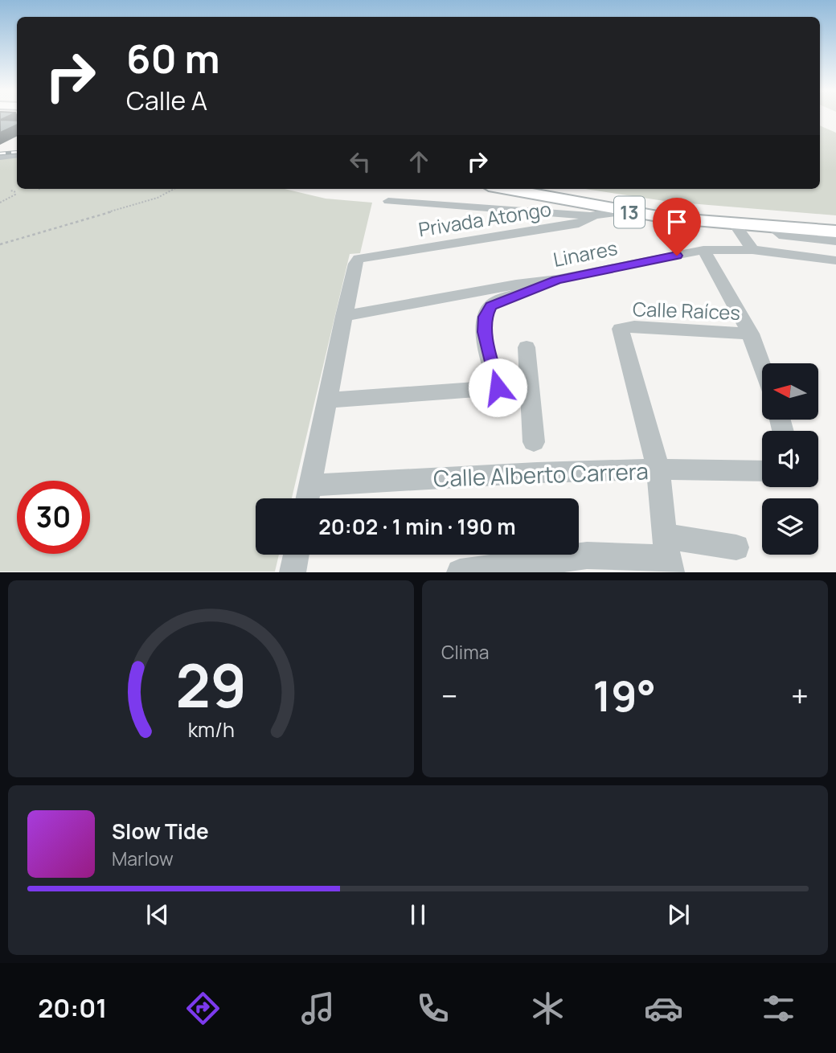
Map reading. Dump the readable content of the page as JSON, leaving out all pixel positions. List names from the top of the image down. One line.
{"streets":{"main road":["13"],"street":["Privada Atongo","Linares","Calle Raíces","Calle Alberto Carrera"]},"crossings":[["13","Privada Atongo"],["Privada Atongo","Linares"],["Calle Raíces","Calle Alberto Carrera"]],"north":"left","page":{"turn":["60 m","Calle A"],"limit":"30","trip":"20:02 · 1 min · 190 m","tile":"Clima","heat":["−","19°","+"],"song":["Slow Tide","Marlow"],"tabs":"20:01","gauge":["29","km/h"]}}
